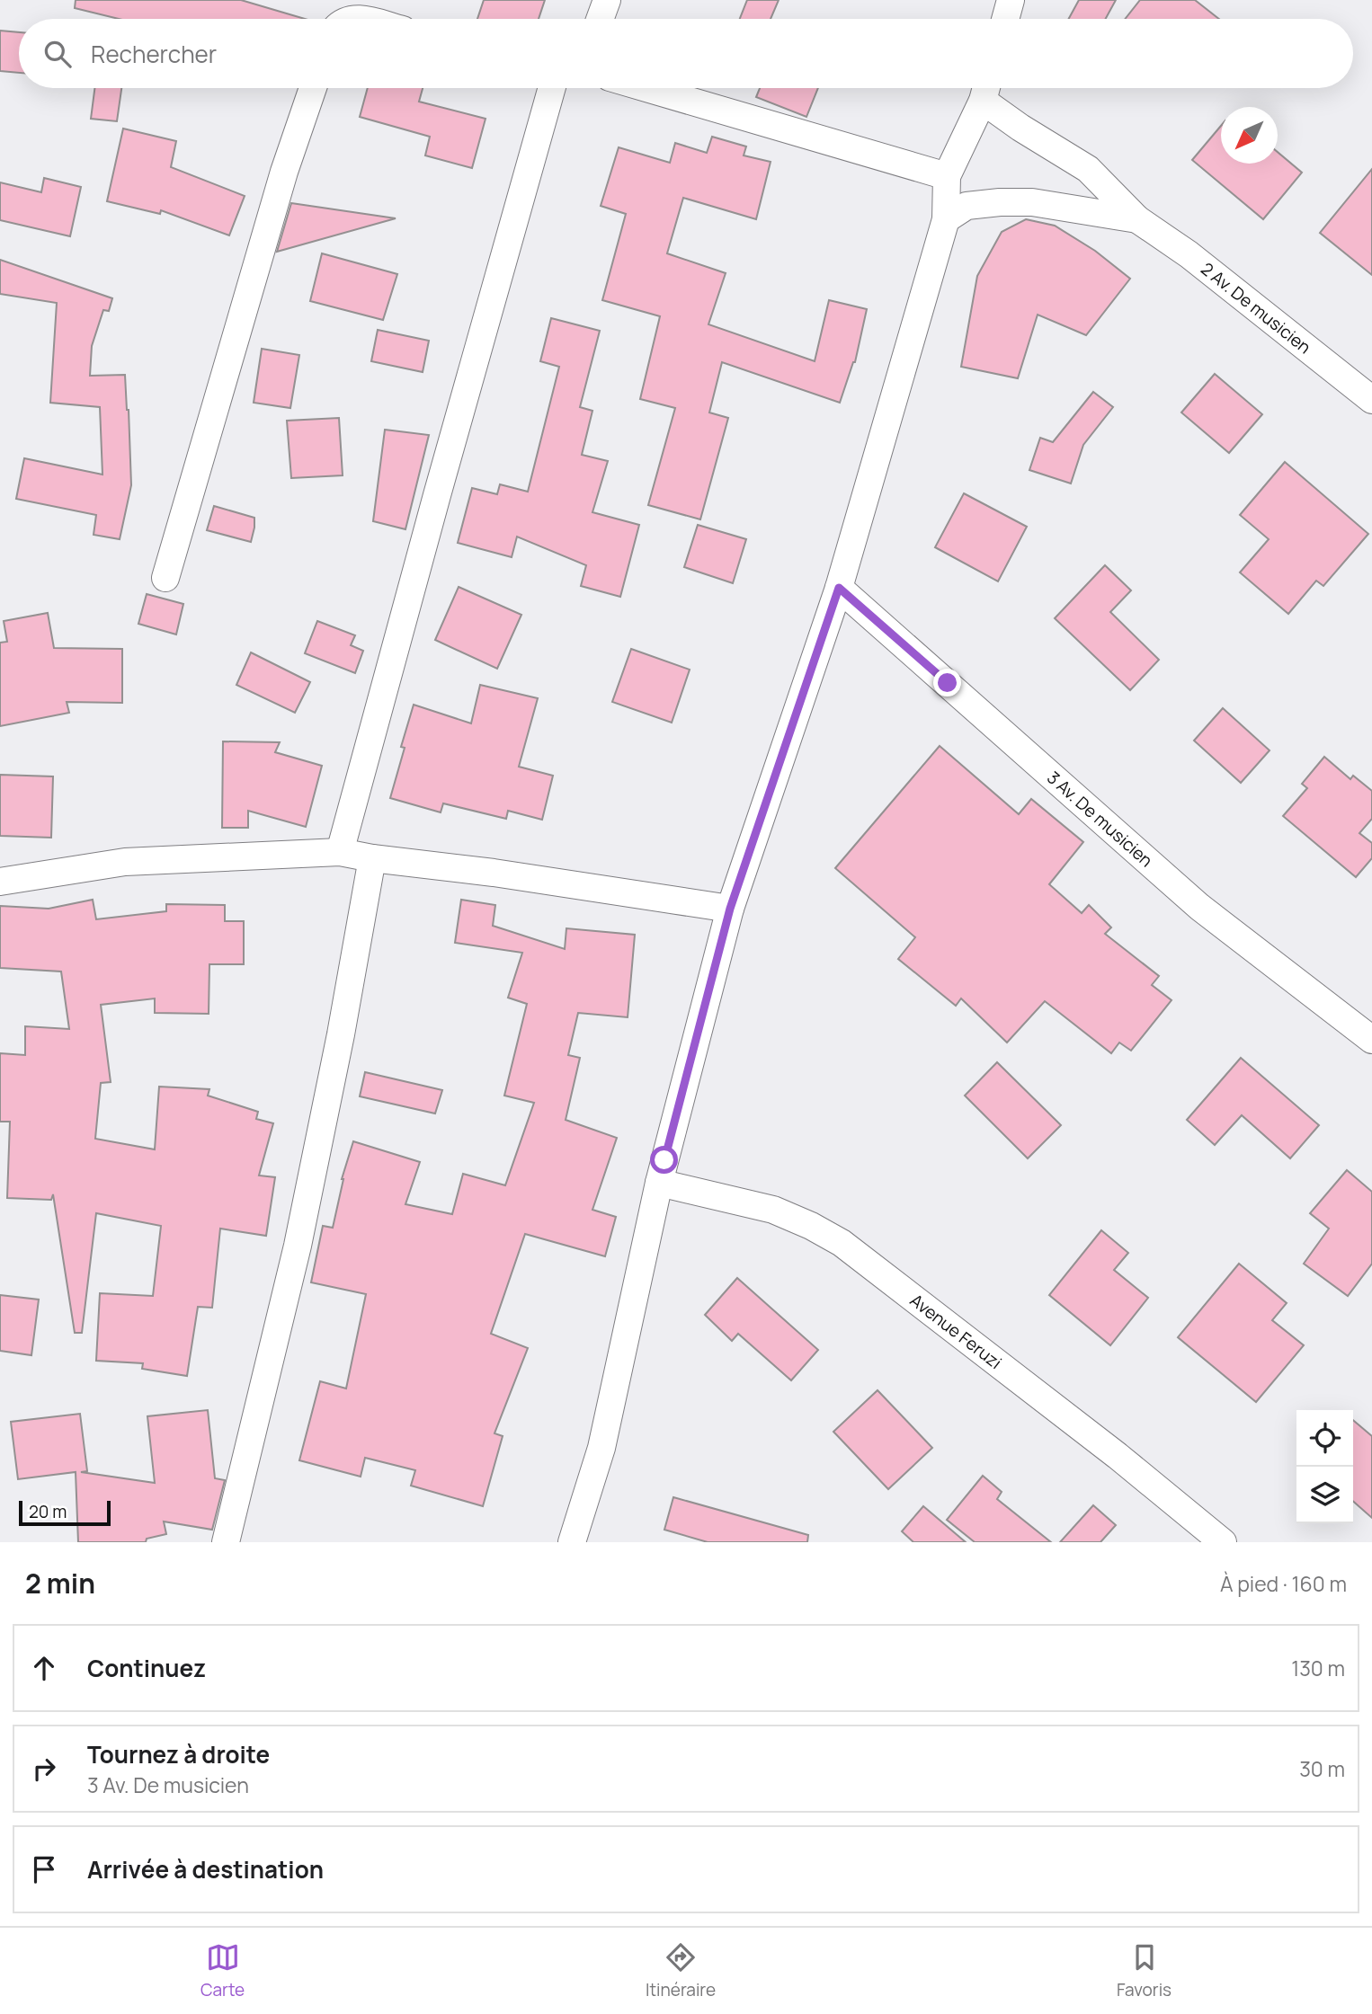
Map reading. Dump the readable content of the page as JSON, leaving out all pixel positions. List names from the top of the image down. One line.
{"streets":{"street":["2 Av. De musicien","3 Av. De musicien","Avenue Feruzi"]},"scale_bar":"20 m","north":"bottom left","page":{"search":"Rechercher","scale":"20 m","heading":["2 min","À pied · 160 m"],"list":[["Continuez","130 m"],["Tournez à droite","3 Av. De musicien","30 m"],"Arrivée à destination"],"nav":["Carte","Itinéraire","Favoris"]}}
